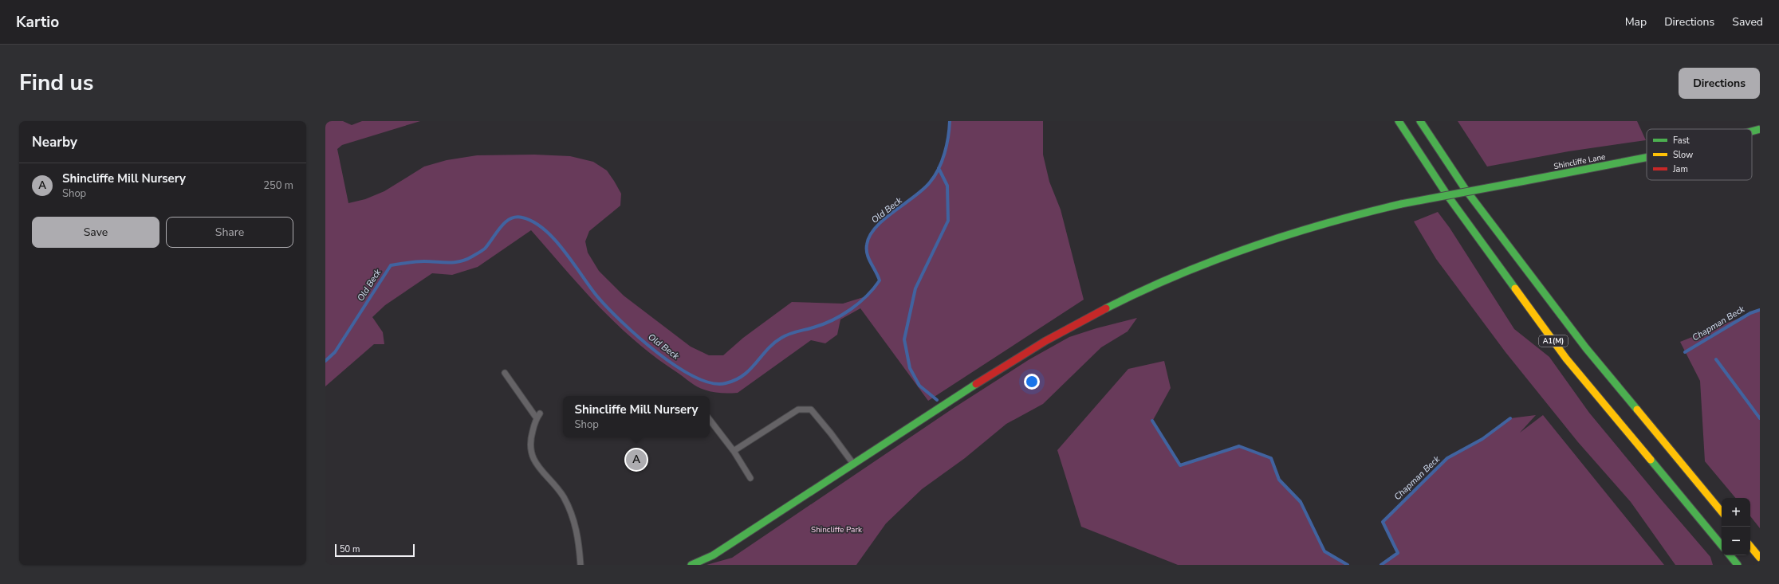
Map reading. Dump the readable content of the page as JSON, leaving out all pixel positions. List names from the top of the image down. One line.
{"streets":{"main road":["Shincliffe Lane","A1(M)"]},"water":["Old Beck","Chapman Beck"],"parks":["Shincliffe Park"],"legend":["Fast","Slow","Jam"],"scale_bar":"50 m","page":{"header":"Kartio","nav":["Map","Directions","Saved"],"title":"Find us","buttons":["Directions",["Save","Share"]],"heading":"Nearby","list":[{"mark":"A","name":"Shincliffe Mill Nursery","note":"Shop","value":"250 m"}],"popup":["Shincliffe Mill Nursery","Shop"],"pins":"A","map_buttons":["+","−"],"scale":"50 m"}}
